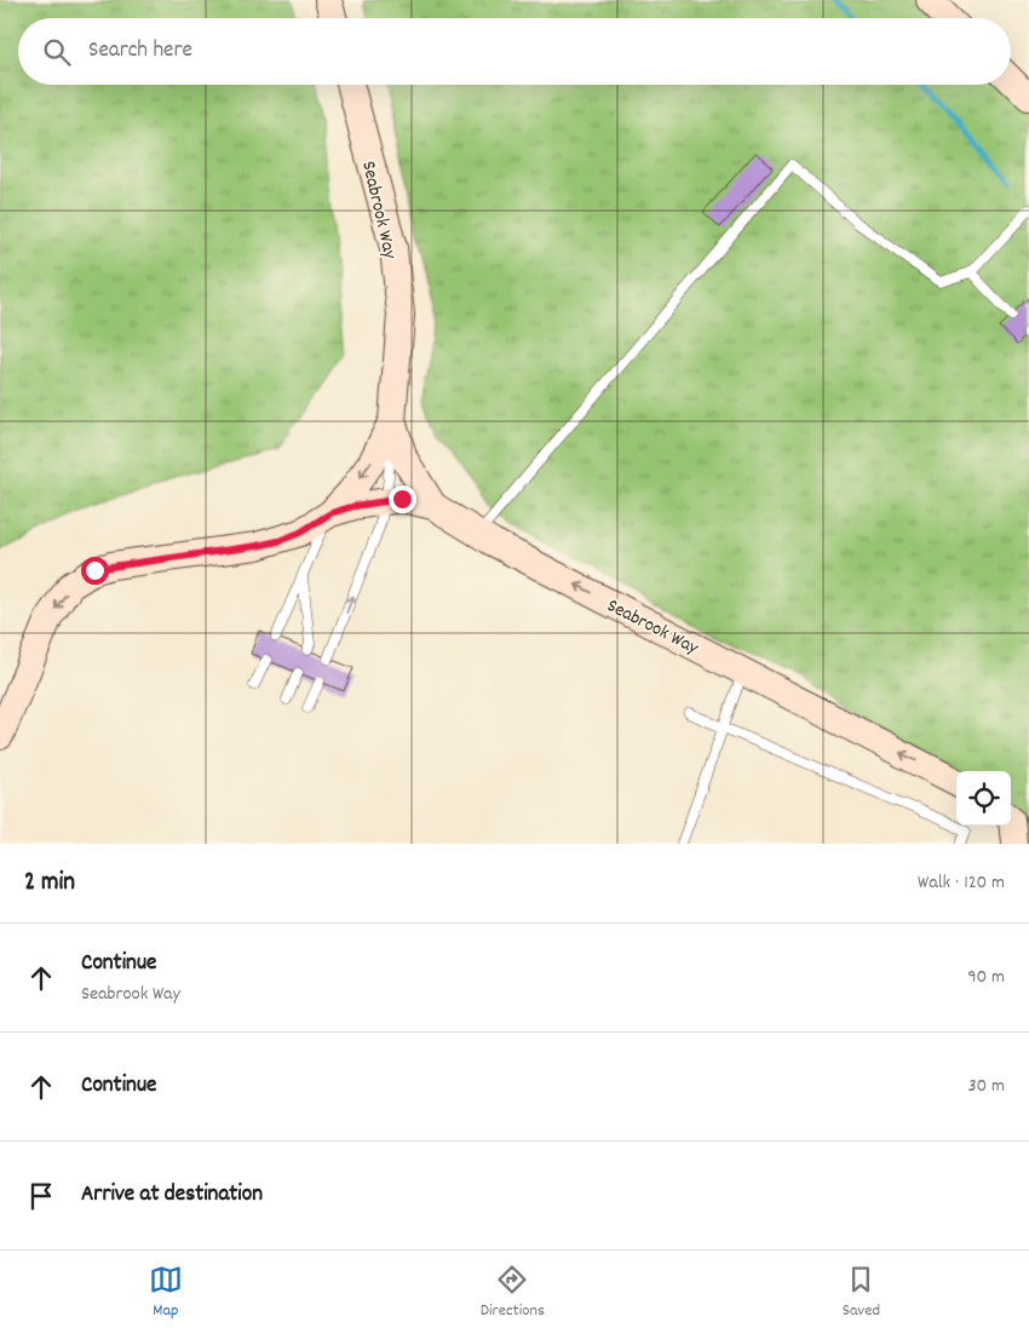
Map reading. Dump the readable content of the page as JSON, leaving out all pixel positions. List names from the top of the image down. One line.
{"streets":{"street":["Seabrook Way"]},"page":{"search":"Search here","heading":["2 min","Walk · 120 m"],"list":[["Continue","Seabrook Way","90 m"],["Continue","30 m"],"Arrive at destination"],"nav":["Map","Directions","Saved"]}}
